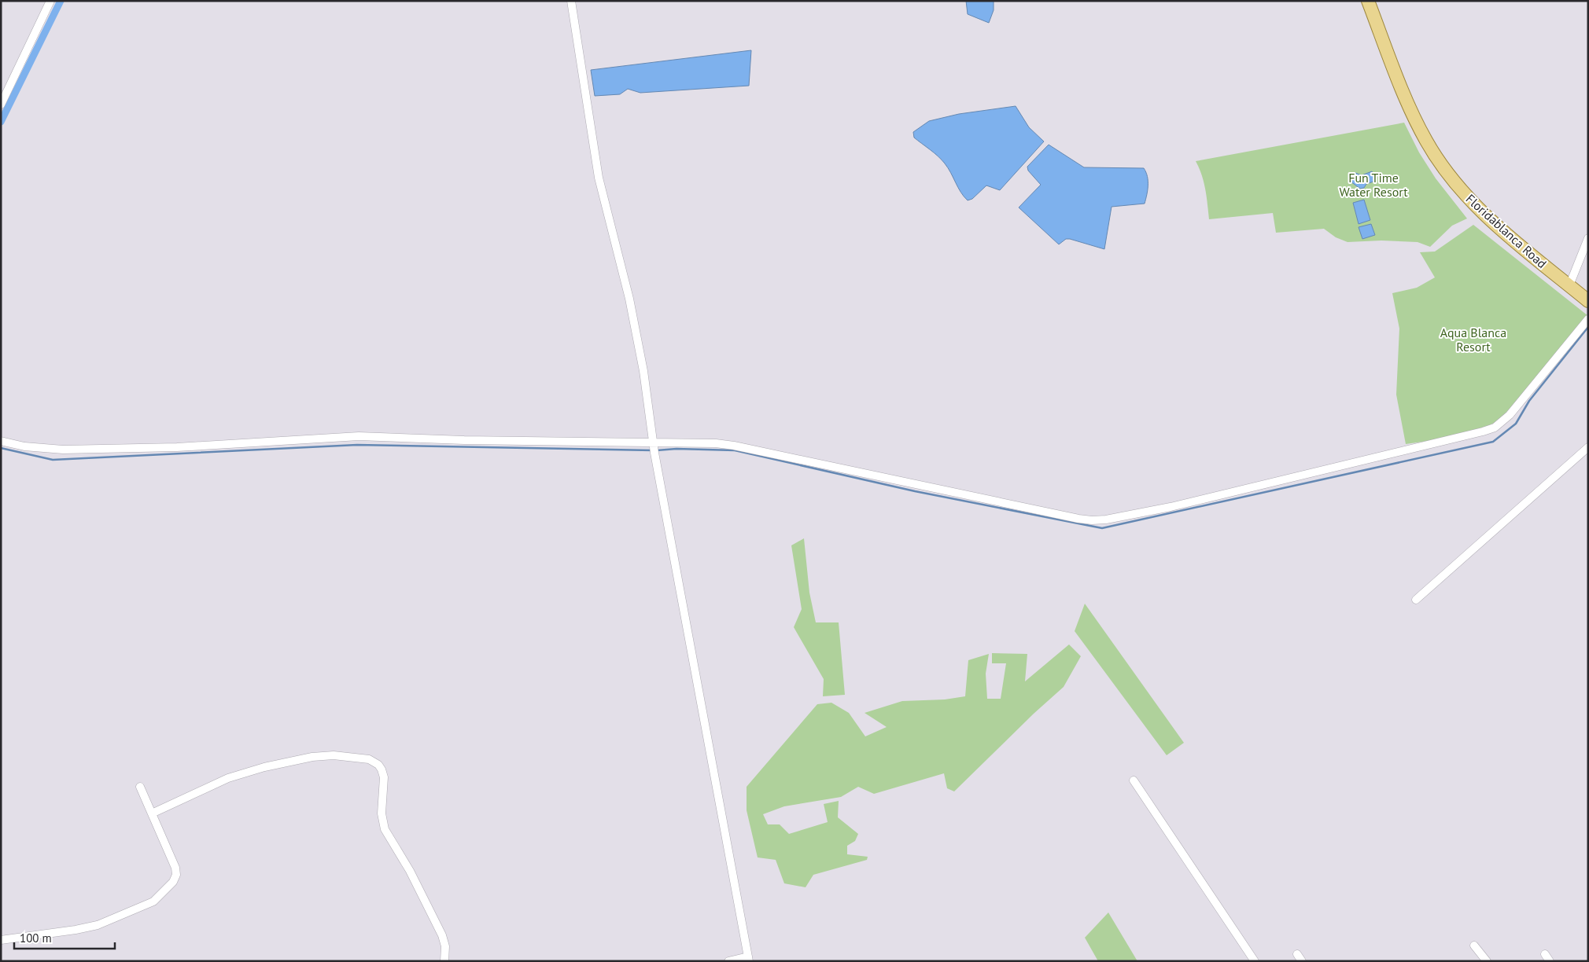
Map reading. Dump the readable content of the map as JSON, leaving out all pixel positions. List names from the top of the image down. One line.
{"streets":{"main road":["Floridablanca Road"]},"parks":["Fun Time Water Resort","Aqua Blanca Resort"],"scale_bar":"100 m"}
